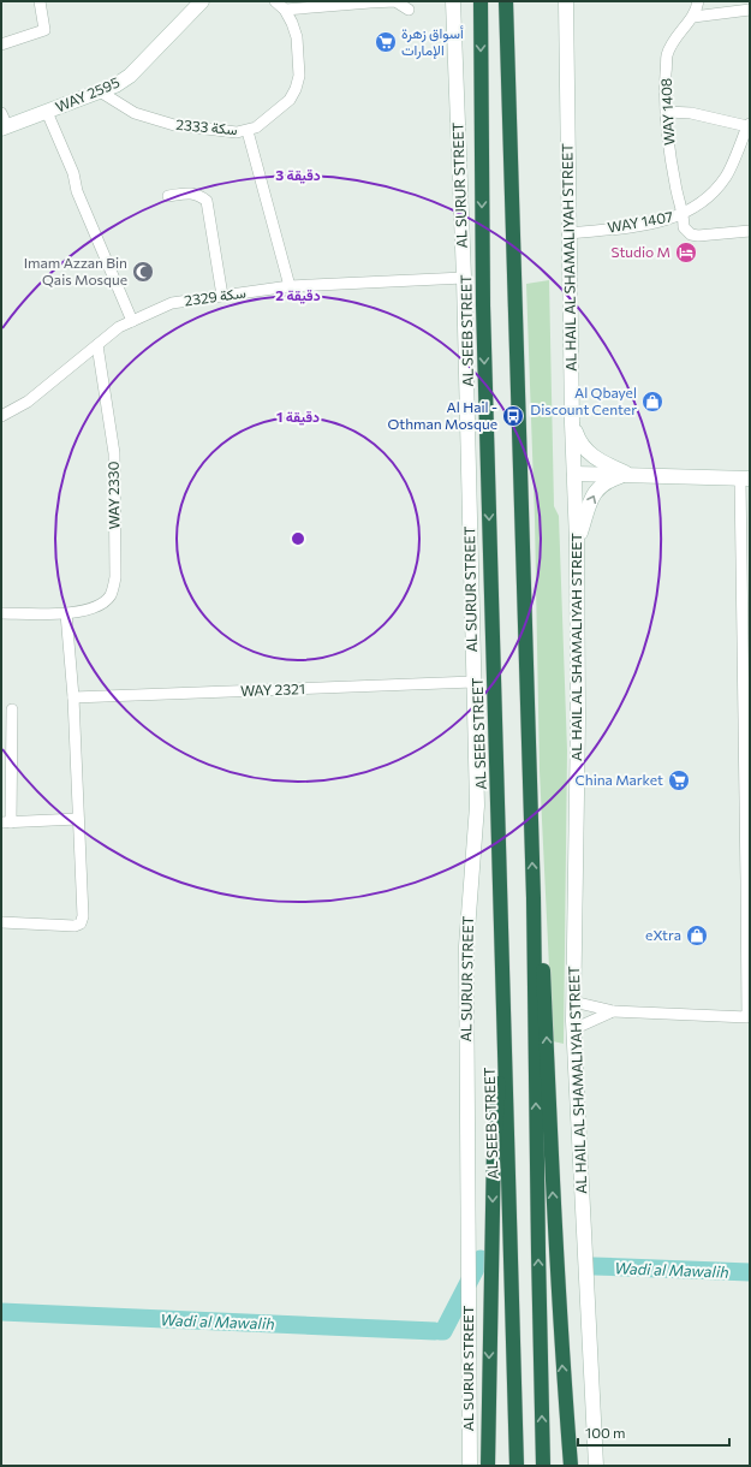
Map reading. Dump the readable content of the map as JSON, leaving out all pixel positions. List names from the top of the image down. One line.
{"streets":{"highway":["AL SEEB STREET"],"street":["WAY 2595","WAY 1408","سكة 2333","AL SURUR STREET","WAY 1407","AL HAIL AL SHAMALIYAH STREET","سكة 2329","WAY 2330","WAY 2321"]},"crossings":[["WAY 2595","سكة 2333"],["WAY 1408","WAY 1407"],["AL SURUR STREET","سكة 2329"],["AL SURUR STREET","WAY 2321"],["WAY 1407","AL HAIL AL SHAMALIYAH STREET"],["سكة 2329","WAY 2330"]],"water":["Wadi al Mawalih"],"places":{"supermarket":["أسواق زهرة الإمارات","China Market"],"hotel":["Studio M"],"mosque":["Imam Azzan Bin Qais Mosque"],"shop":["Al Qbayel Discount Center","eXtra"],"bus stop":["Al Hail - Othman Mosque"]},"scale_bar":"100 m","rings":["3 دقيقة","2 دقيقة","1 دقيقة"]}
